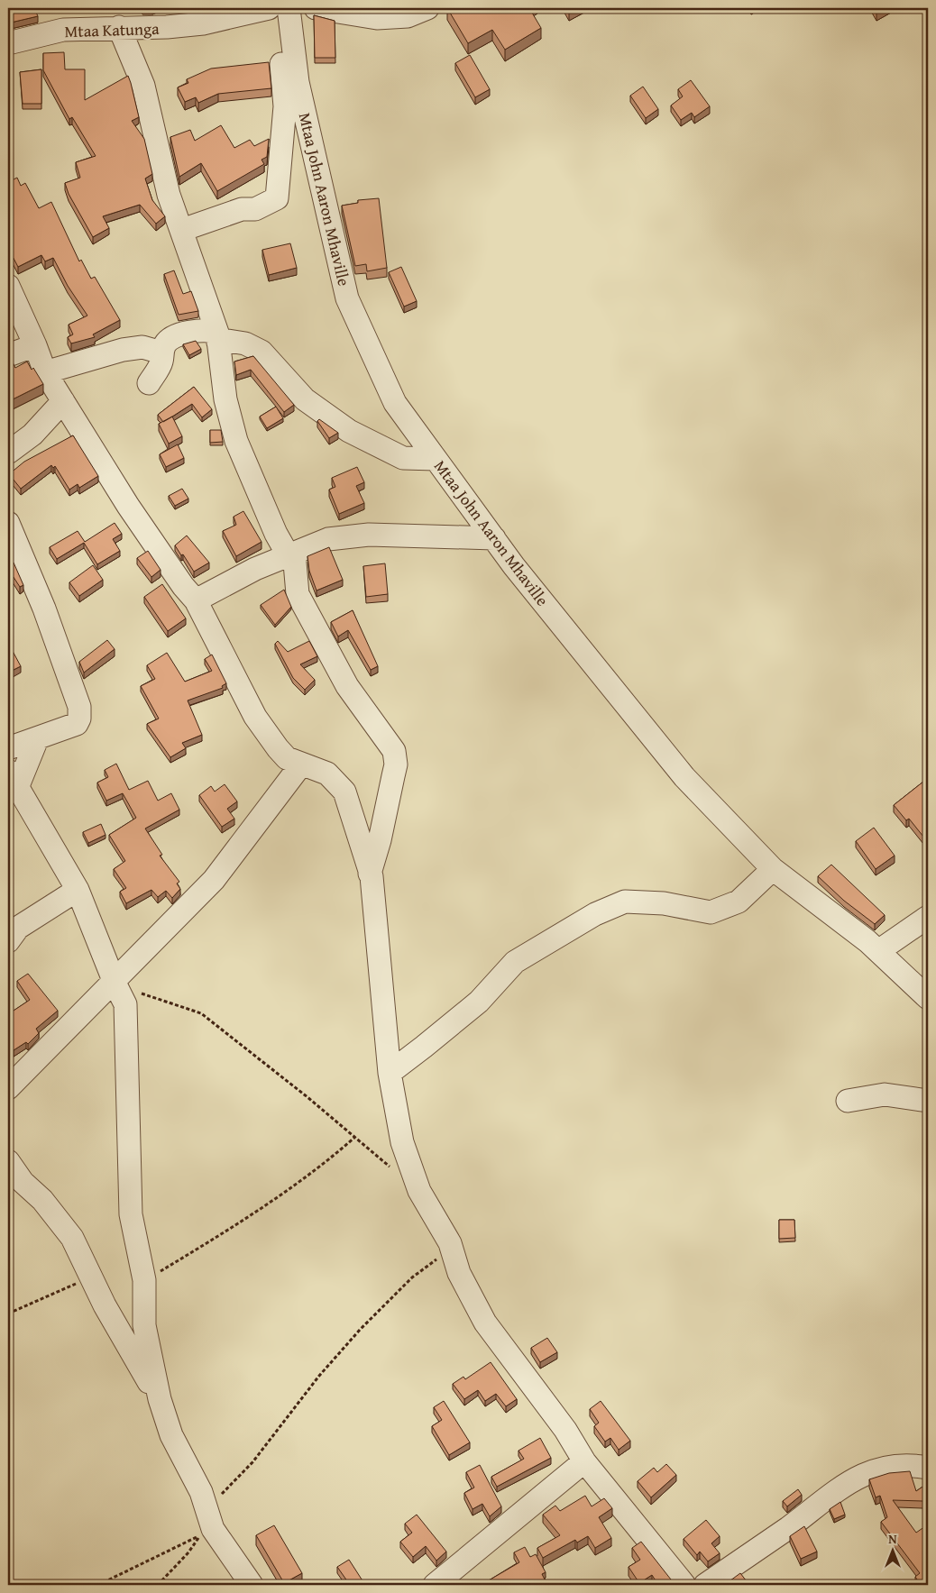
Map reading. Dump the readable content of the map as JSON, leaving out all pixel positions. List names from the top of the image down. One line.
{"streets":{"street":["Mtaa Katunga","Mtaa John Aaron Mhaville"]},"north":"top"}
